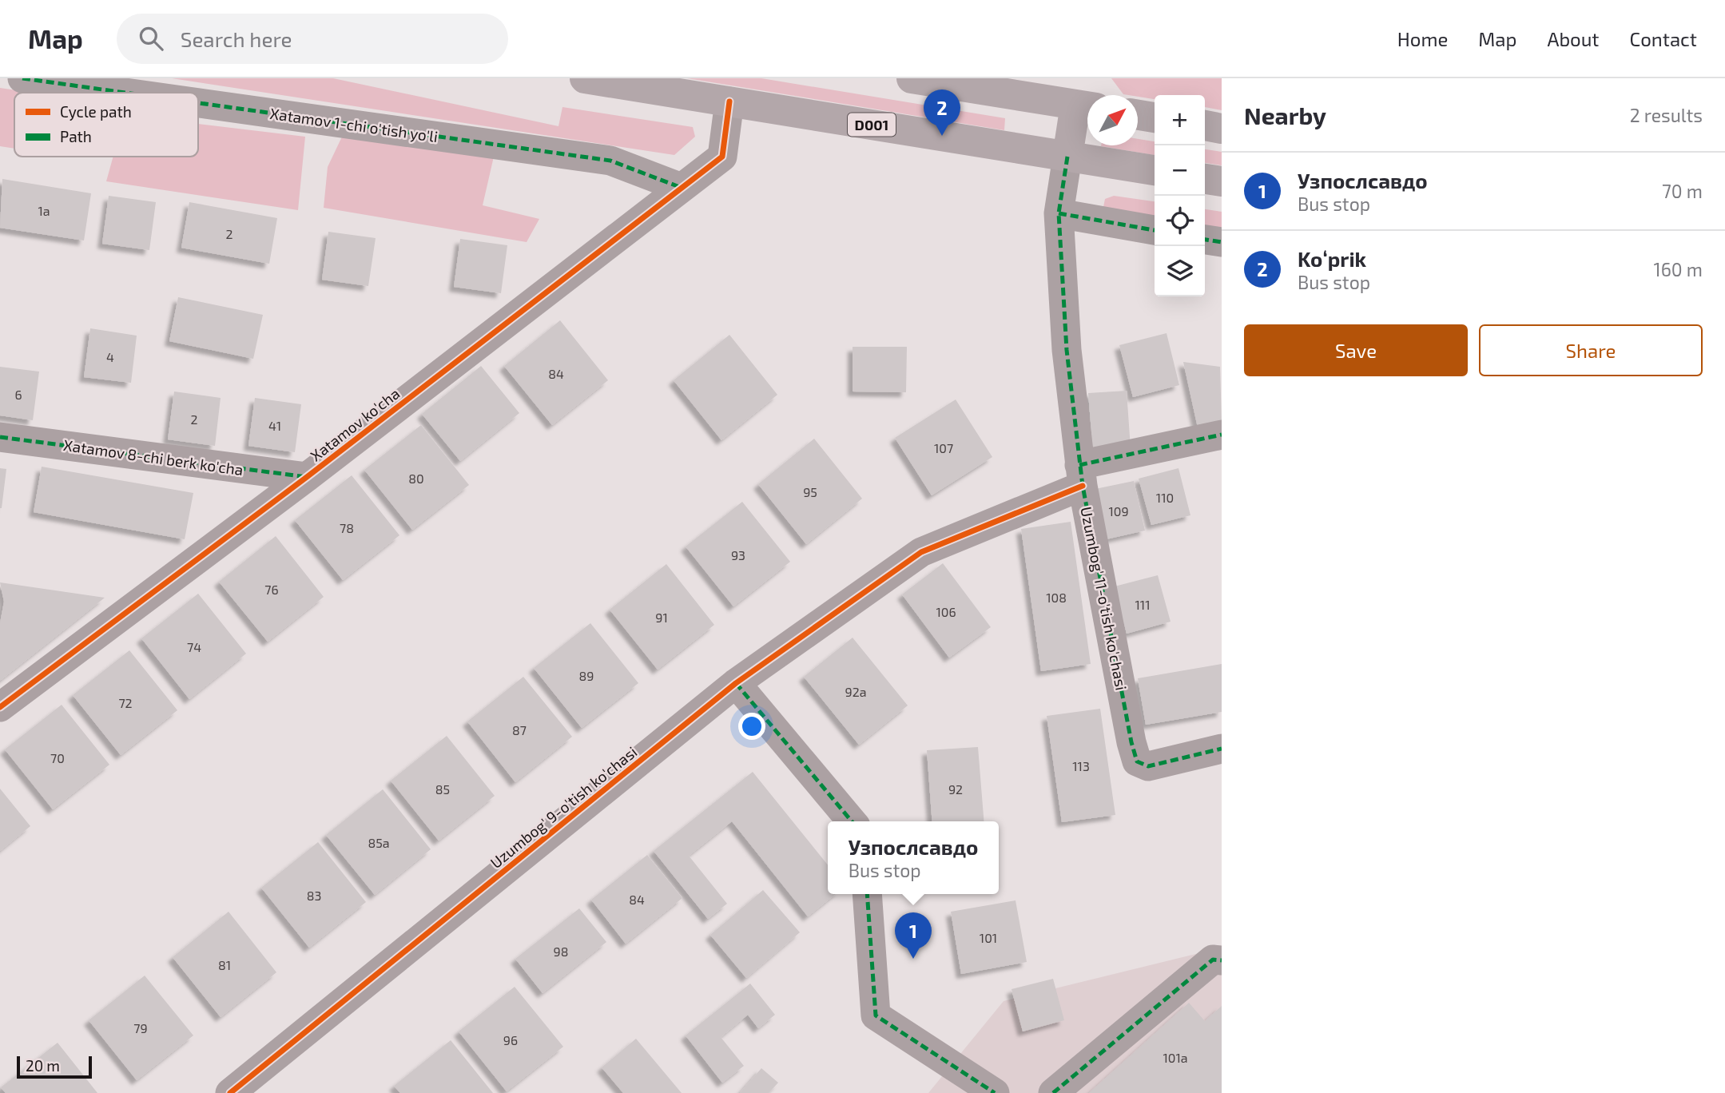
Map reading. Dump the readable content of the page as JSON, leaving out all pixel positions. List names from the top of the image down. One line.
{"streets":{"highway":["D001"],"street":["Xatamov 1-chi o'tish yo'li","Xatamov ko'cha","Xatamov 8-chi berk ko'cha","Uzumbog' 11-o'tish ko'chasi","Uzumbog' 9-o'tish ko'chasi"]},"crossings":[["Xatamov 1-chi o'tish yo'li","Xatamov ko'cha"],["D001","Xatamov ko'cha"],["D001","Uzumbog' 11-o'tish ko'chasi"],["Xatamov ko'cha","Xatamov 8-chi berk ko'cha"],["Uzumbog' 11-o'tish ko'chasi","Uzumbog' 9-o'tish ko'chasi"]],"house_numbers":["1а","2","4","84","6","2","41","107","80","95","110","109","78","93","76","108","111","106","91","74","89","92a","72","87","70","113","85","92","85a","83","84","101","98","81","79","96","101a"],"legend":["Cycle path","Path"],"scale_bar":"20 m","north":"top right","page":{"header":"Map","search":"Search here","nav":["Home","Map","About","Contact"],"heading":["Nearby","2 results"],"pins":["2","1"],"map_buttons":["+","−"],"list":[{"mark":"1","name":"Узпослсавдо","note":"Bus stop","value":"70 m"},{"mark":"2","name":"Koʻprik","note":"Bus stop","value":"160 m"}],"buttons":["Save","Share"],"popup":["Узпослсавдо","Bus stop"],"scale":"20 m"}}
